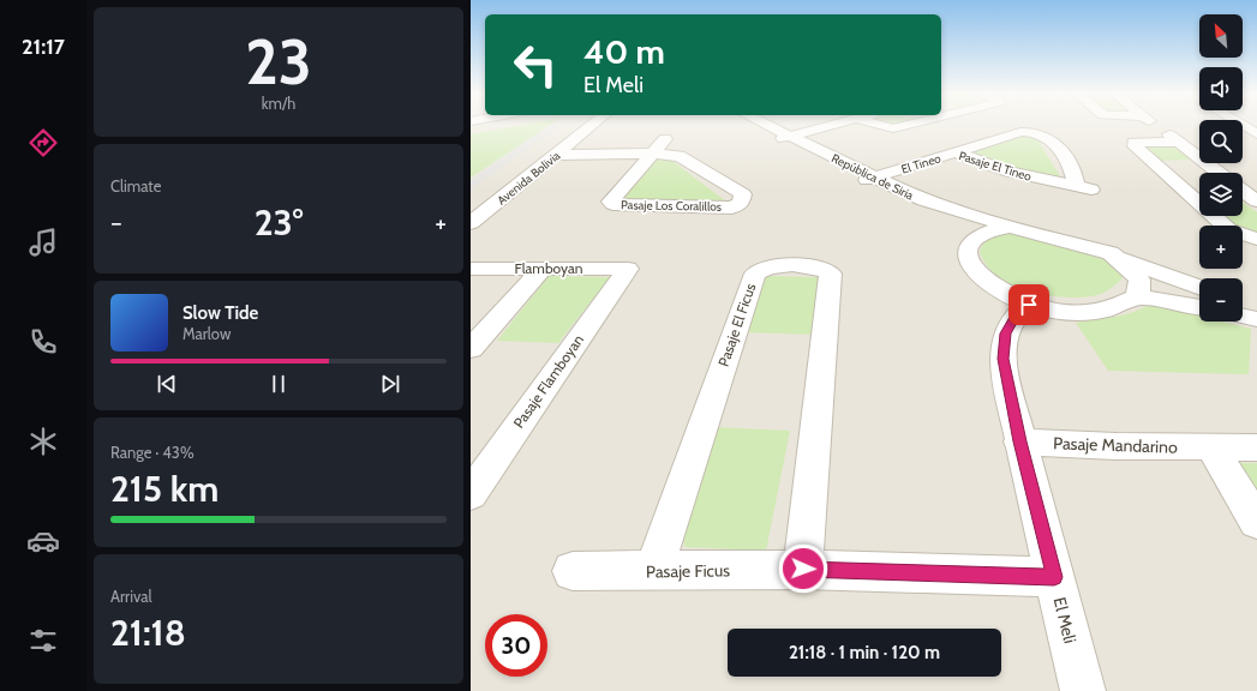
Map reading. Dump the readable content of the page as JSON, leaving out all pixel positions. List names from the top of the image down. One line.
{"streets":{"street":["El Tineo","Pasaje El Tineo","República de Siria","Avenida Bolivia","Pasaje Los Coralillos","Flamboyan","Pasaje El Ficus","Pasaje Flamboyan","Pasaje Mandarino","Pasaje Ficus","El Meli"]},"crossings":[["El Tineo","Pasaje El Tineo"],["El Tineo","República de Siria"],["Flamboyan","Pasaje Flamboyan"],["Pasaje El Ficus","Pasaje Ficus"],["Pasaje Mandarino","El Meli"],["Pasaje Ficus","El Meli"]],"north":"top left","page":{"tabs":"21:17","tile":[["23","km/h"],"Climate",["Range · 43%","215 km"],["Arrival","21:18"]],"map_buttons":["+","−"],"turn":["40 m","El Meli"],"heat":["−","23°","+"],"song":["Slow Tide","Marlow"],"limit":"30","trip":"21:18 · 1 min · 120 m"}}
